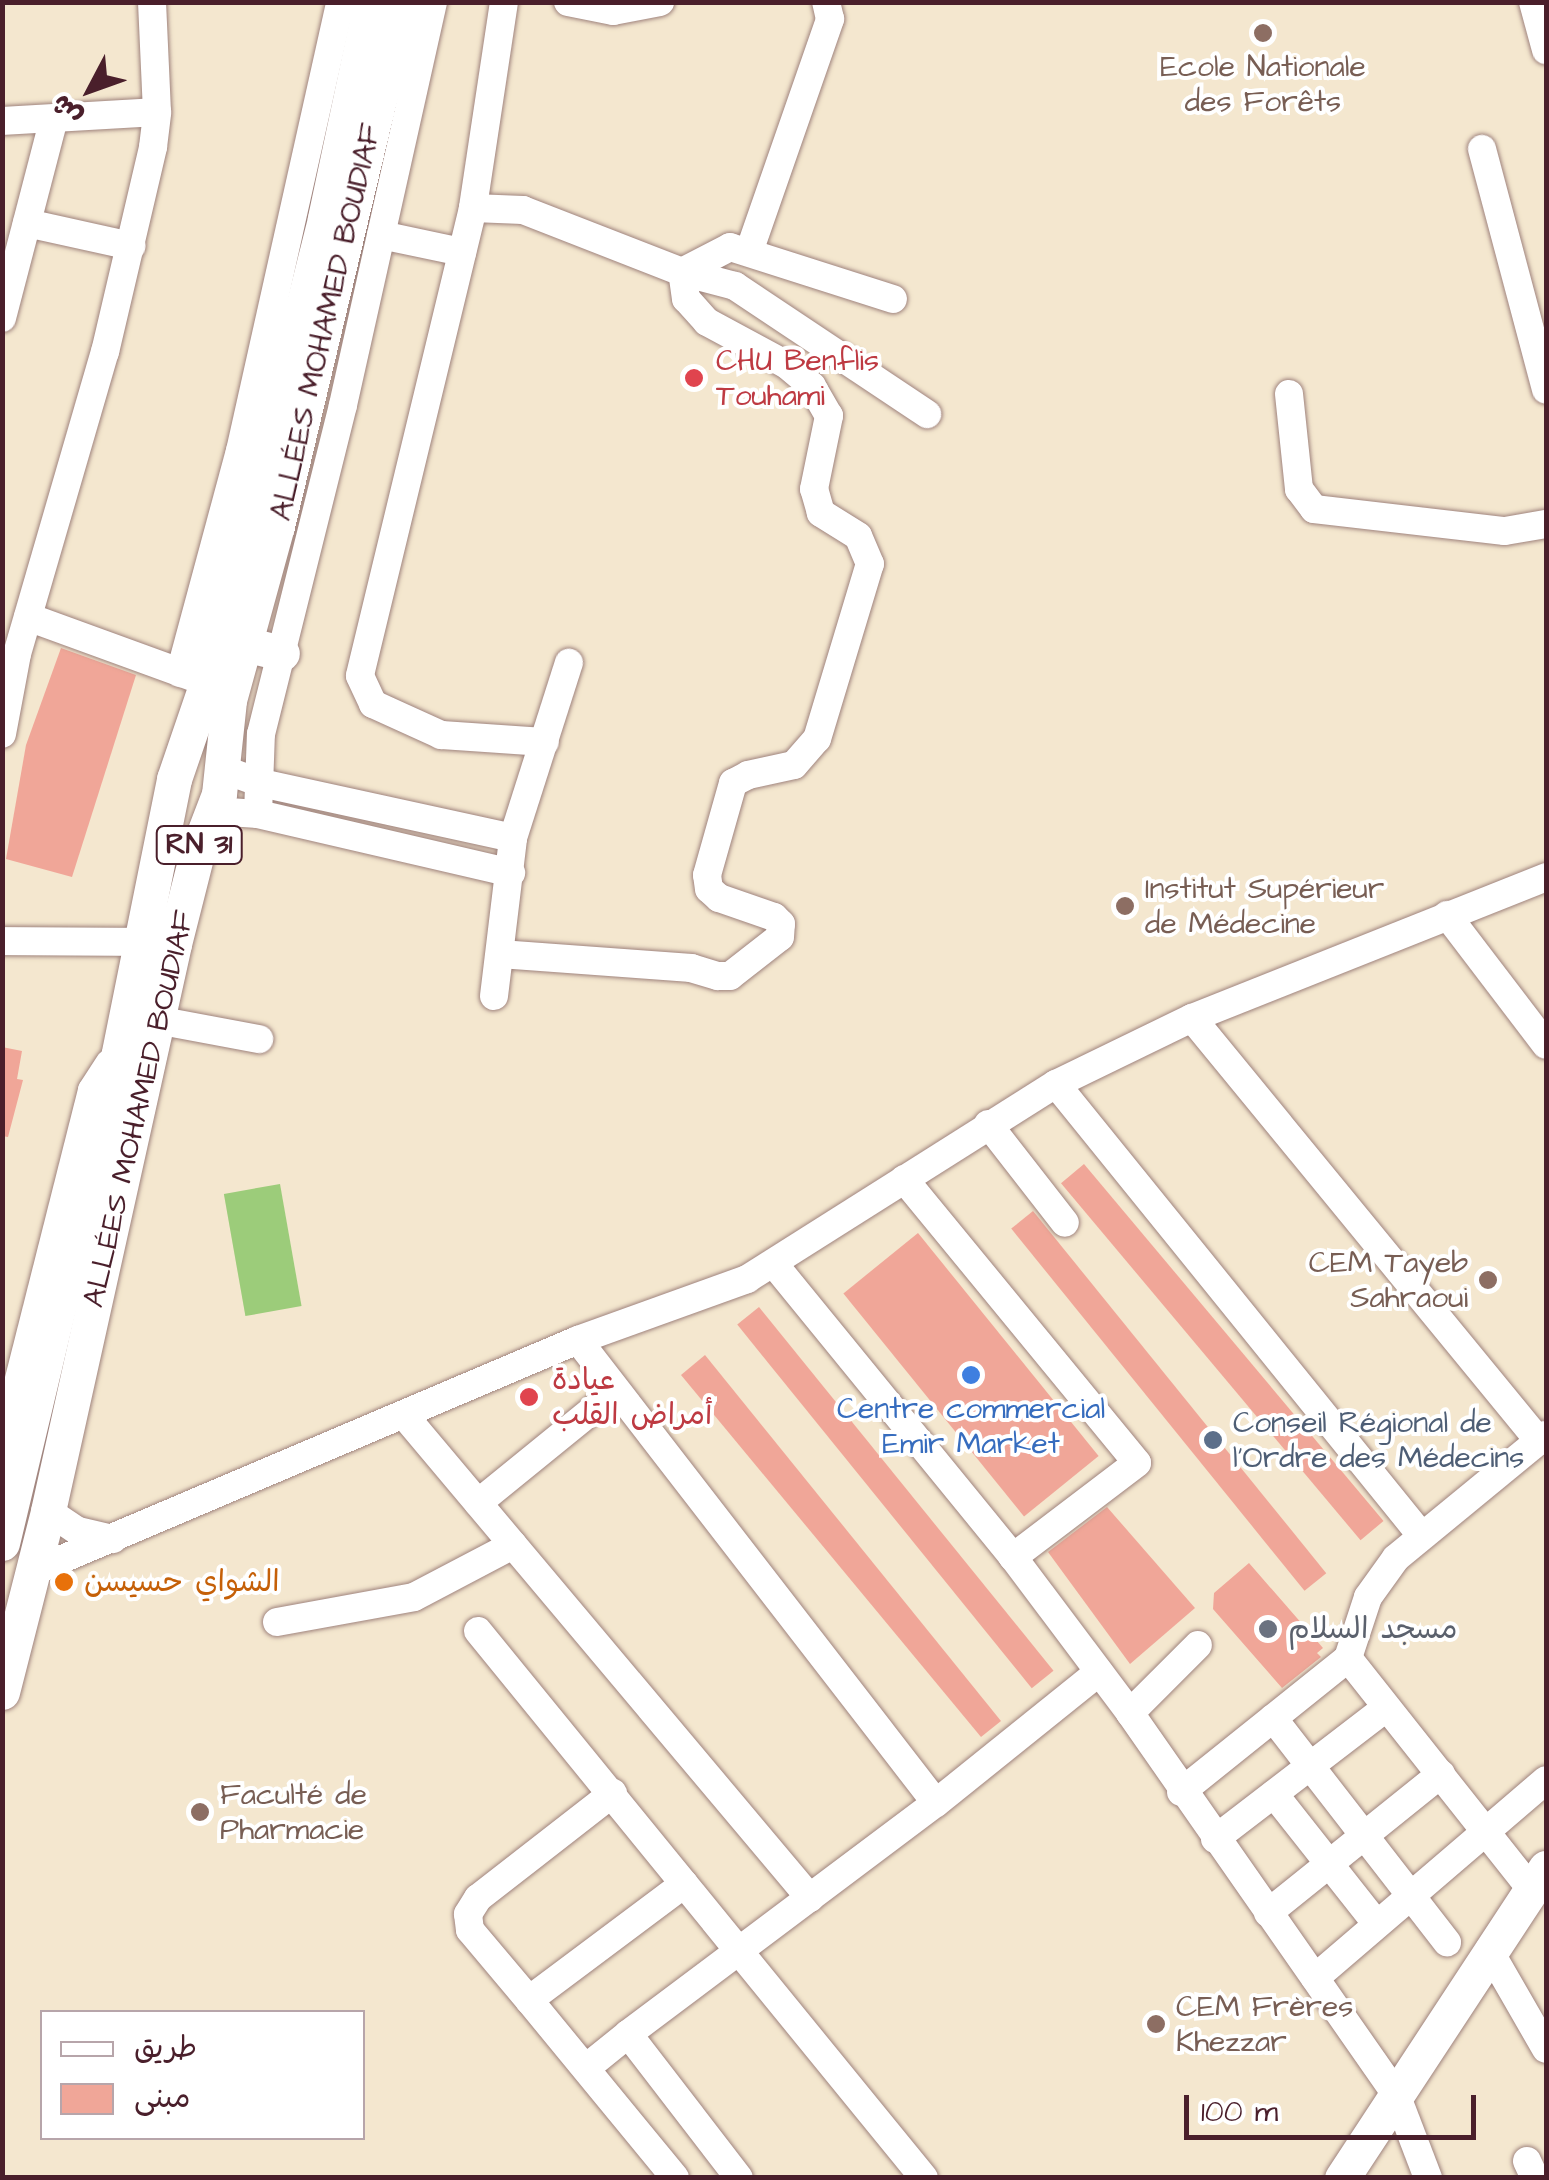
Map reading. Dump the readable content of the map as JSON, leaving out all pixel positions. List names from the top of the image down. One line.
{"streets":{"main road":["ALLÉES MOHAMED BOUDIAF","RN 31"]},"places":["Ecole Nationale des Forêts","CHU Benflis Touhami","Institut Supérieur de Médecine","CEM Tayeb Sahraoui","Centre commercial Emir Market","عيادة أمراض القلب","Conseil Régional de l'Ordre des Médecins","الشواي حسيسن","مسجد السلام","Faculté de Pharmacie","CEM Frères Khezzar"],"legend":["طريق","مبنى"],"scale_bar":"100 m","north":"bottom left"}
